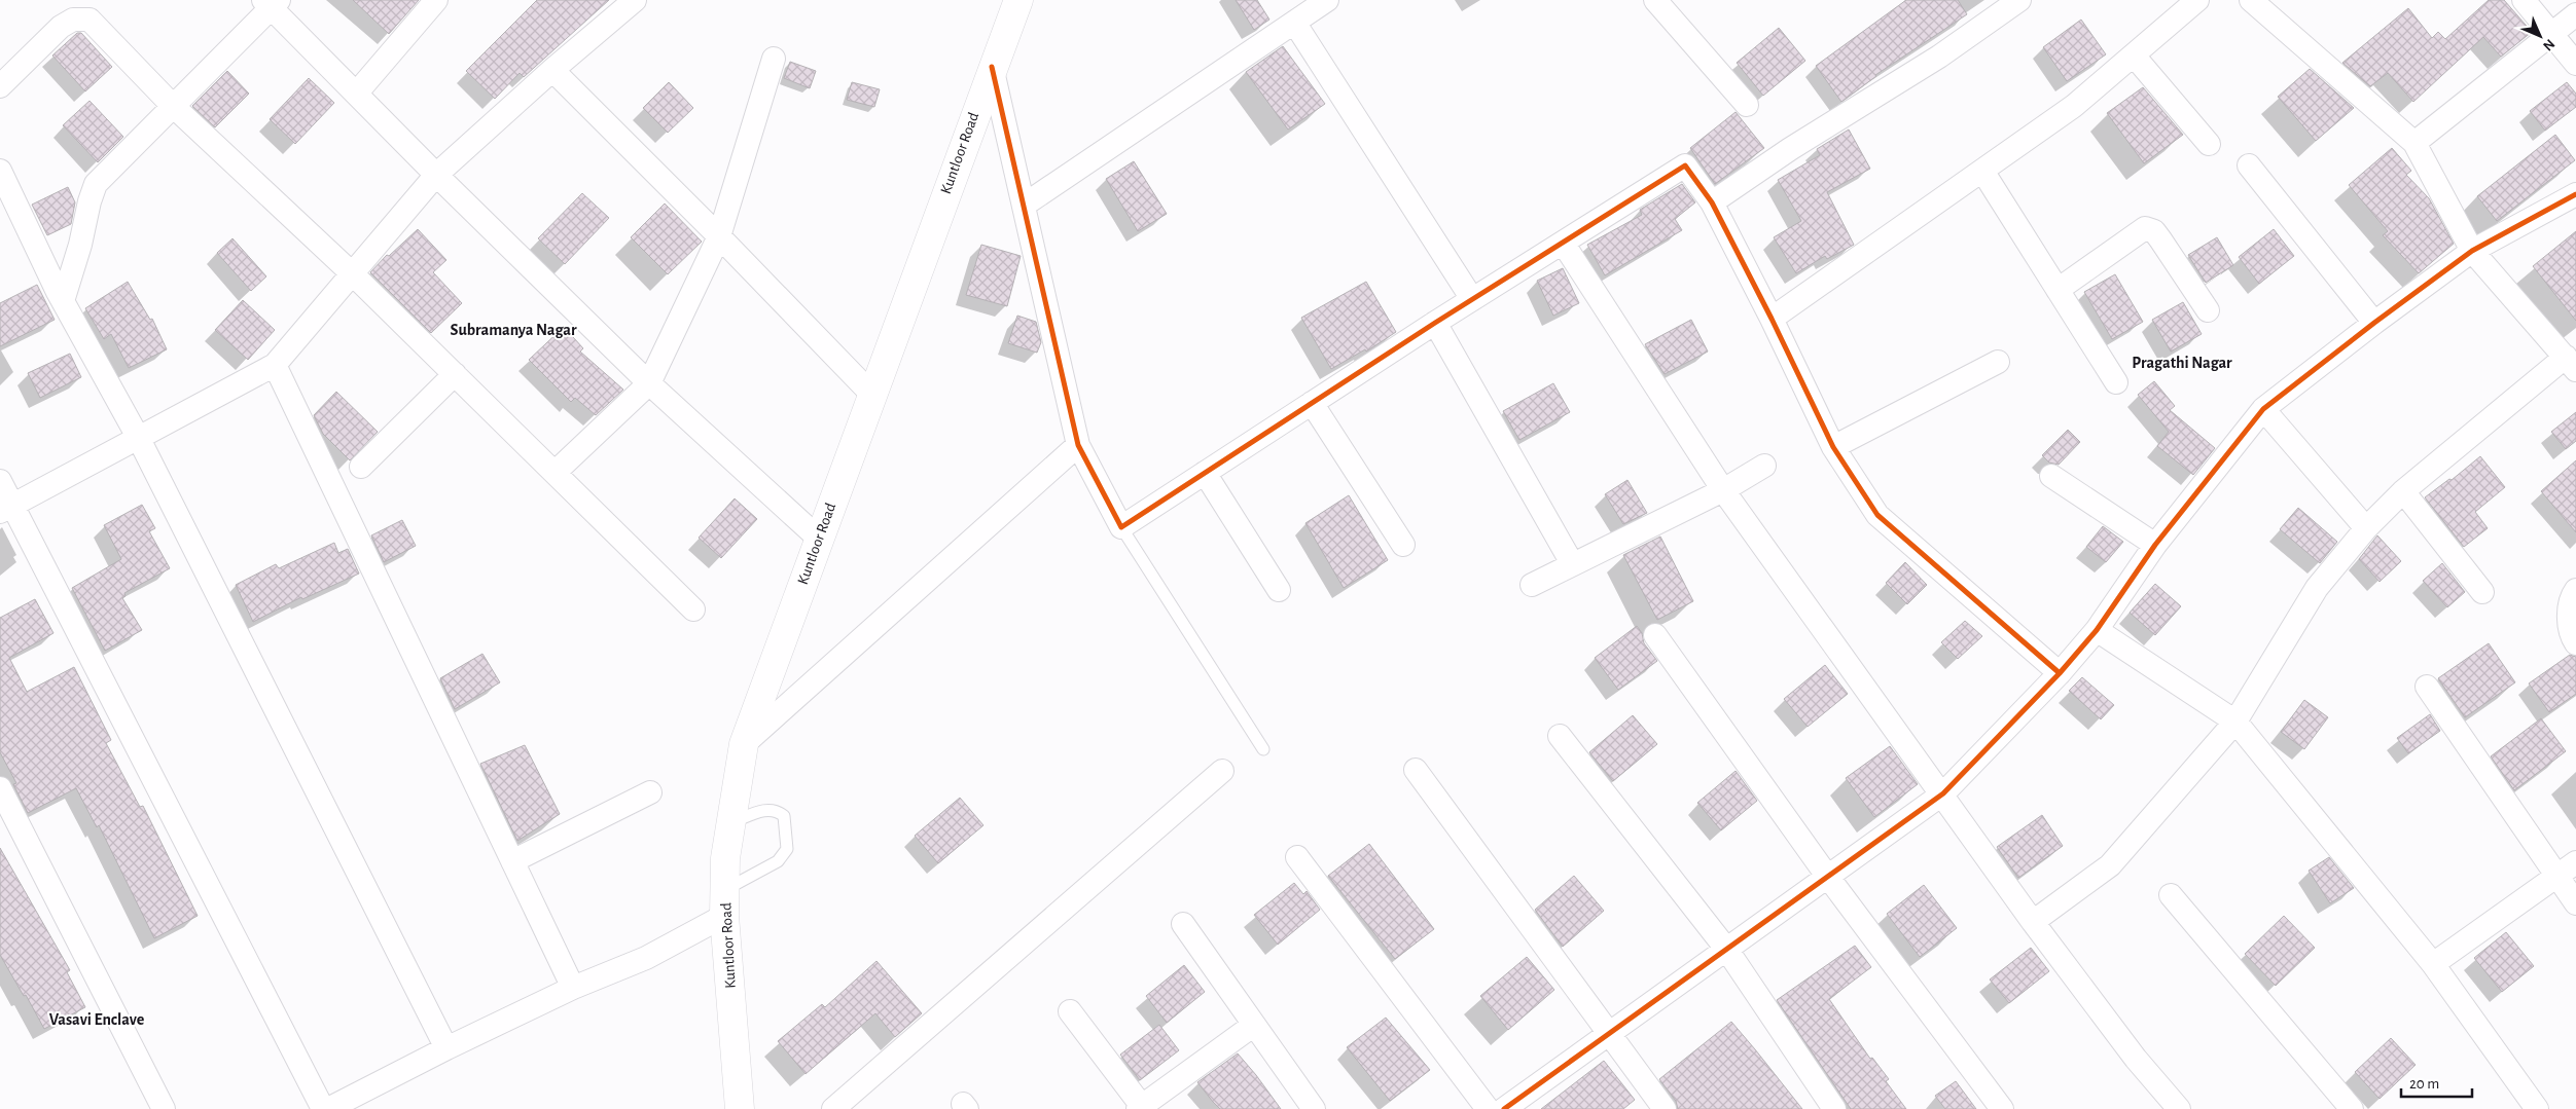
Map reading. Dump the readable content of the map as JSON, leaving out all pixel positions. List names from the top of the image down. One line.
{"streets":{"street":["Kuntloor Road"]},"districts":["Subramanya Nagar","Pragathi Nagar","Vasavi Enclave"],"scale_bar":"20 m","north":"bottom right"}
